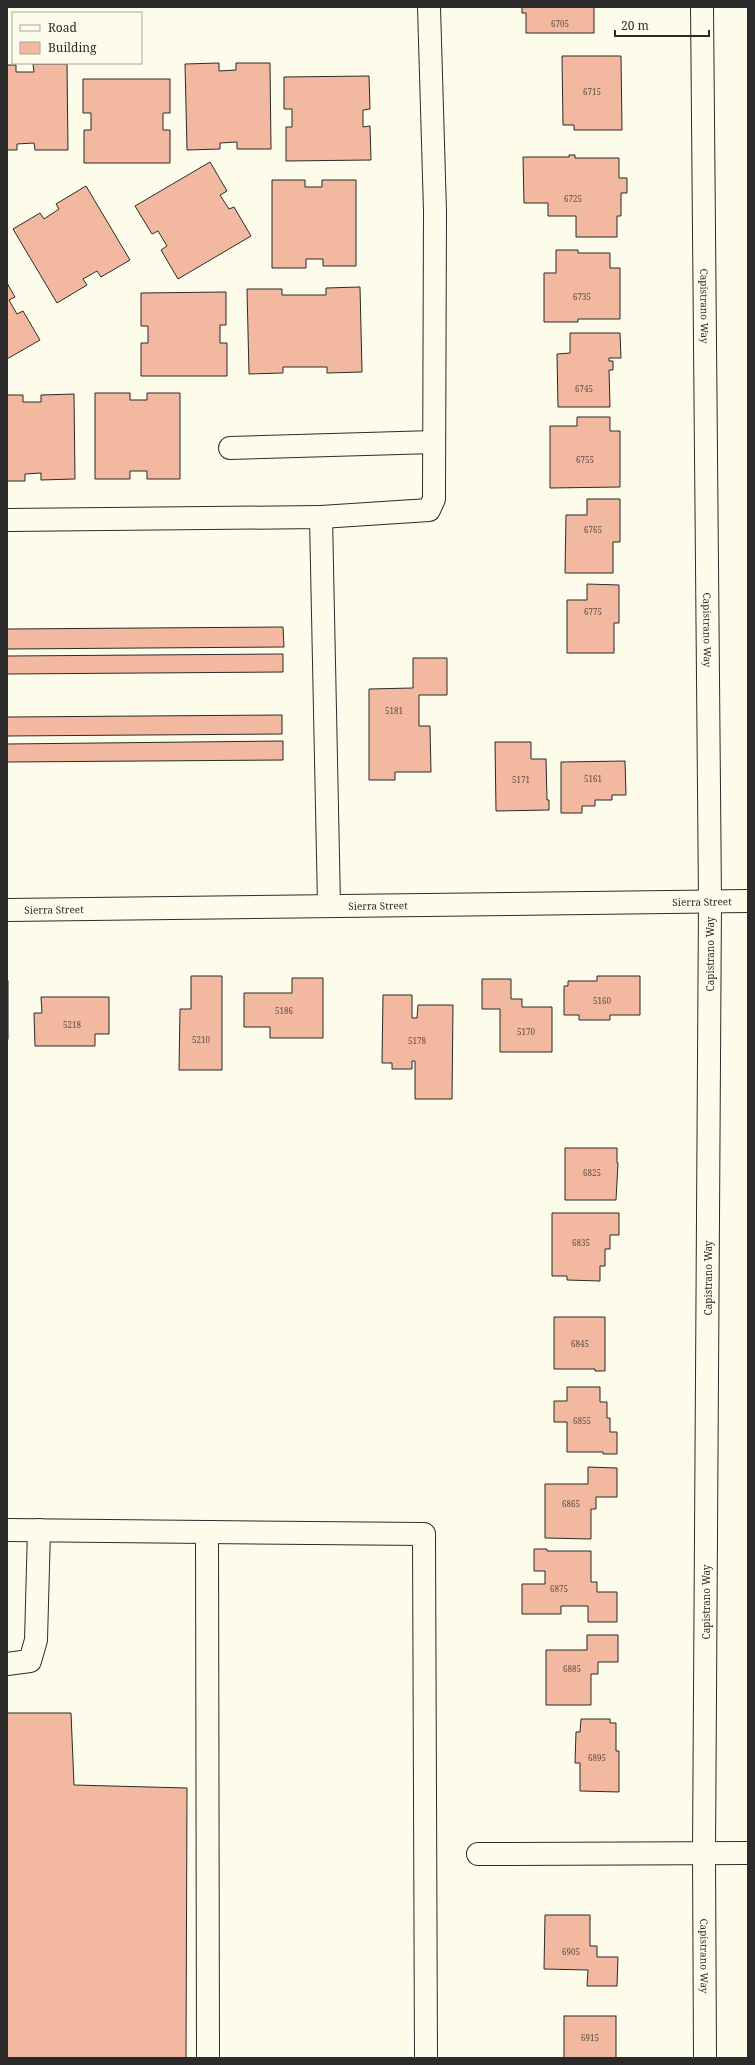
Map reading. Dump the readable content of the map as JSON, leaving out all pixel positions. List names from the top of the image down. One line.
{"streets":{"street":["Capistrano Way","Sierra Street"]},"crossings":[["Capistrano Way","Sierra Street"]],"house_numbers":["6705","6715","6725","6735","6745","6755","6765","6775","5181","5161","5171","5160","5186","5218","5170","5210","5178","6825","6835","6845","6855","6865","6875","6885","6895","6905","6915"],"legend":["Road","Building"],"scale_bar":"20 m"}
